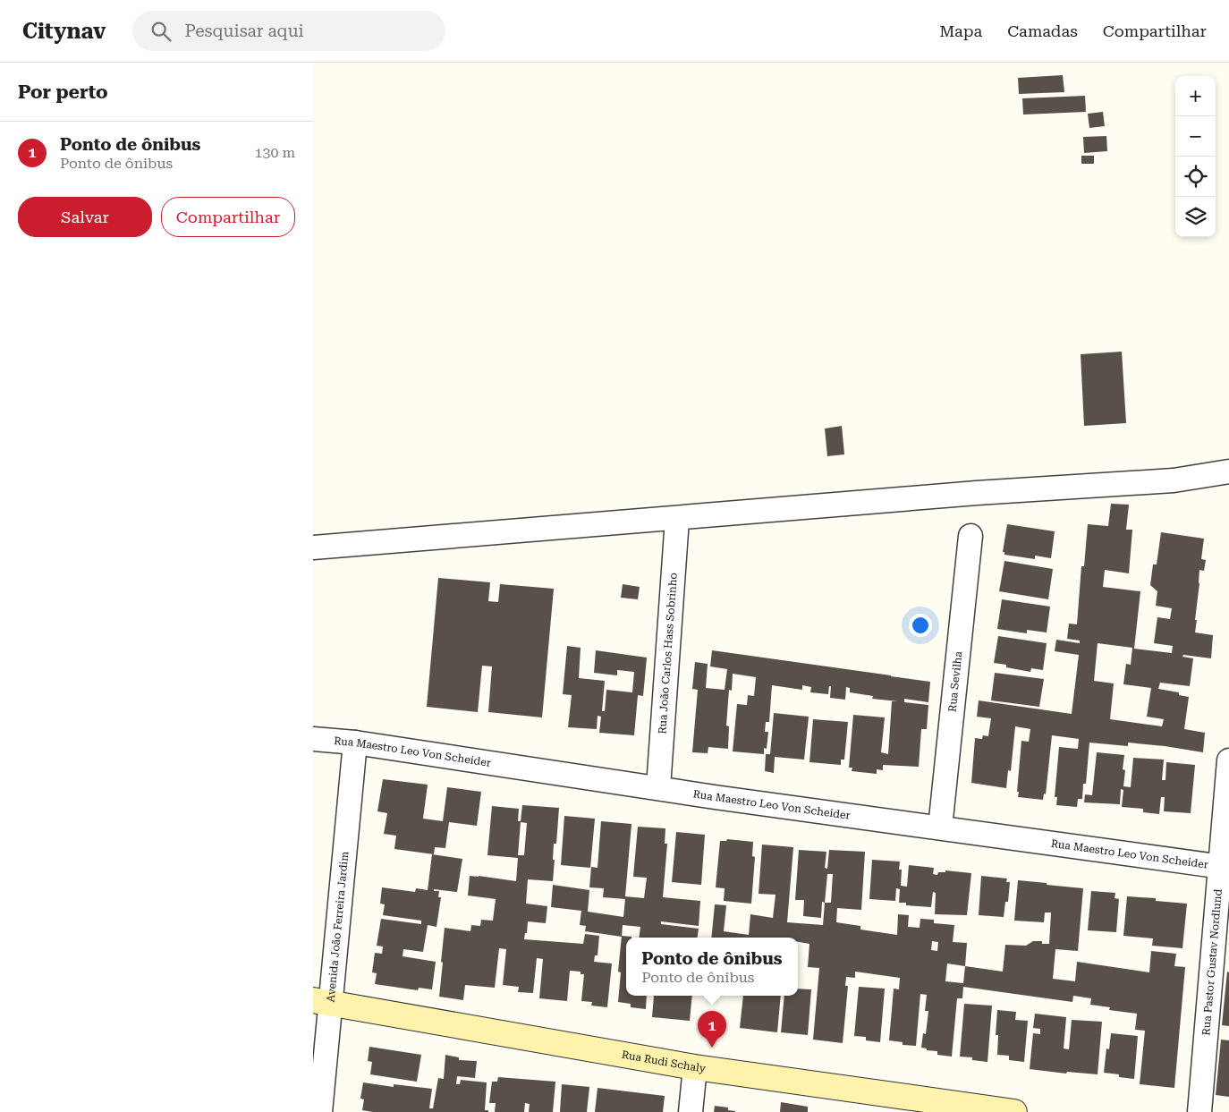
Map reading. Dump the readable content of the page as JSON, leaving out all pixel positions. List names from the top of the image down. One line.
{"streets":{"street":["Rua João Carlos Hass Sobrinho","Rua Sevilha","Rua Maestro Leo Von Scheider","Avenida João Ferreira Jardim","Rua Pastor Gustav Nordlund","Rua Rudi Schaly"]},"crossings":[["Rua João Carlos Hass Sobrinho","Rua Maestro Leo Von Scheider"],["Rua Sevilha","Rua Maestro Leo Von Scheider"],["Rua Maestro Leo Von Scheider","Avenida João Ferreira Jardim"],["Rua Maestro Leo Von Scheider","Rua Pastor Gustav Nordlund"],["Avenida João Ferreira Jardim","Rua Rudi Schaly"]],"page":{"header":"Citynav","search":"Pesquisar aqui","nav":["Mapa","Camadas","Compartilhar"],"heading":"Por perto","map_buttons":["+","−"],"list":[{"mark":"1","name":"Ponto de ônibus","note":"Ponto de ônibus","value":"130 m"}],"buttons":["Salvar","Compartilhar"],"popup":["Ponto de ônibus","Ponto de ônibus"],"pins":"1"}}
